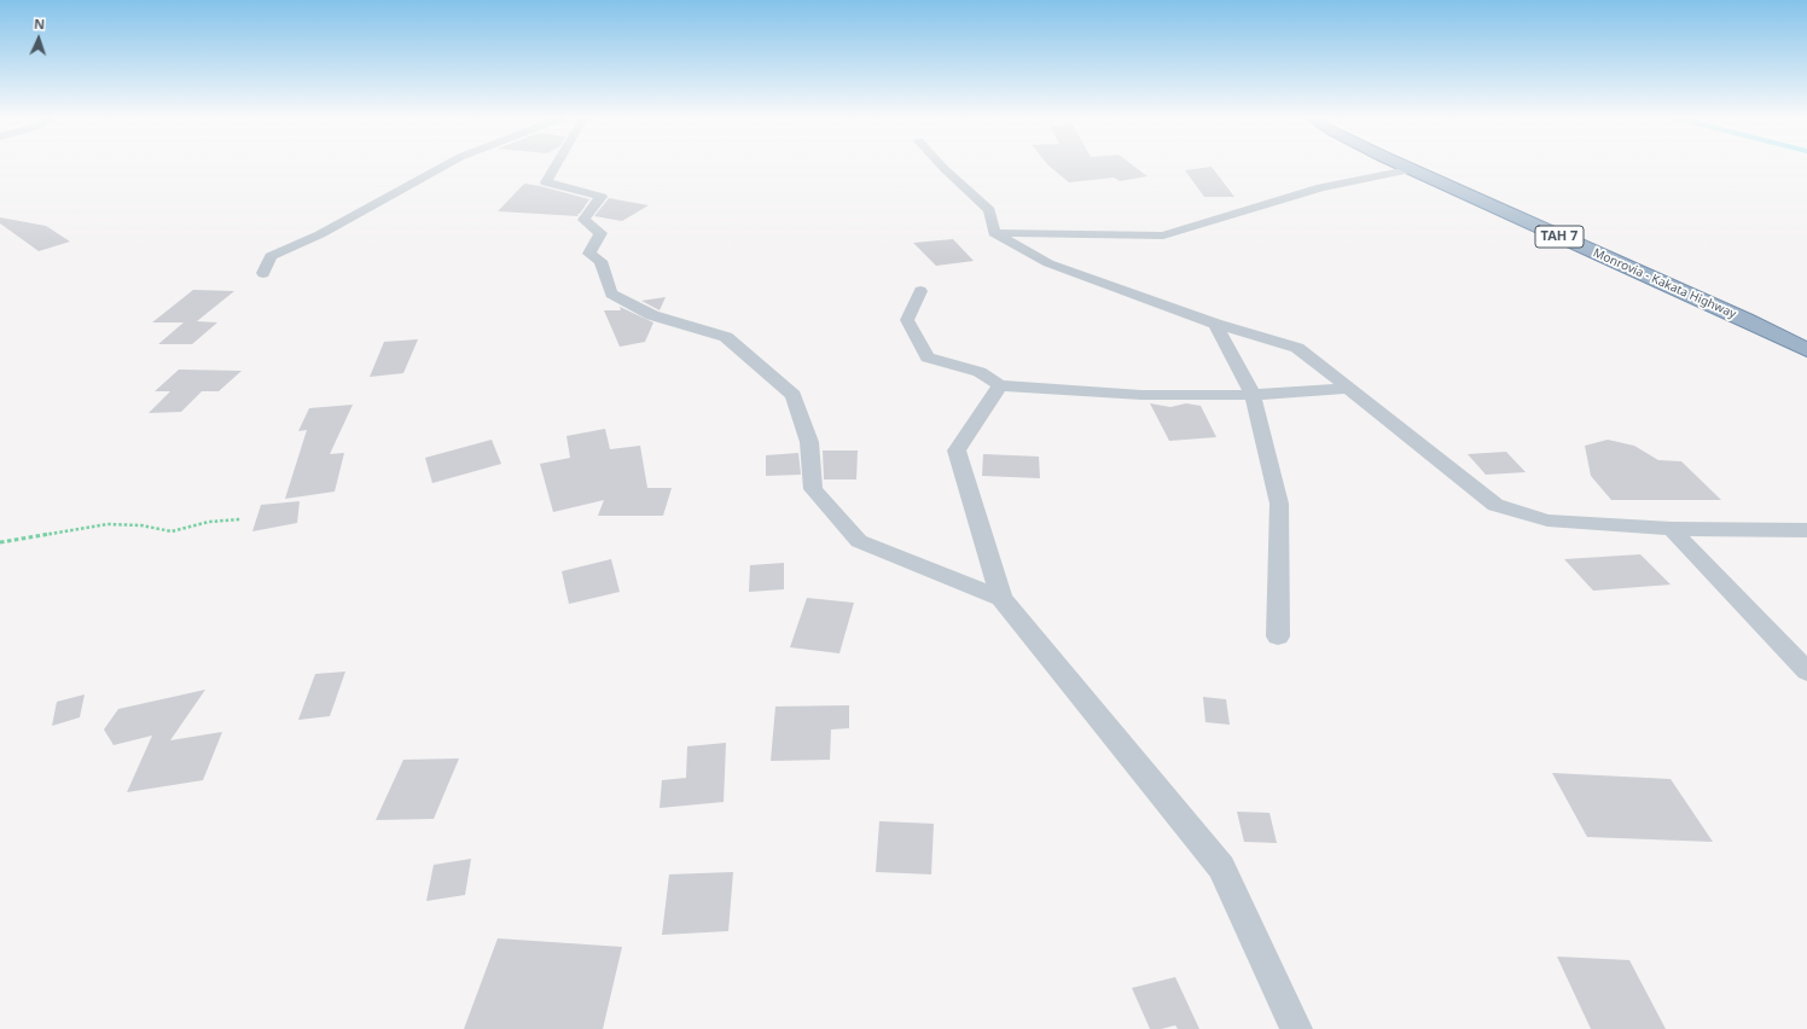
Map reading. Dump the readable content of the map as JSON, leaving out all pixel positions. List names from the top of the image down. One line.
{"streets":{"highway":["TAH 7","Monrovia - Kakata Highway"]},"north":"top"}
